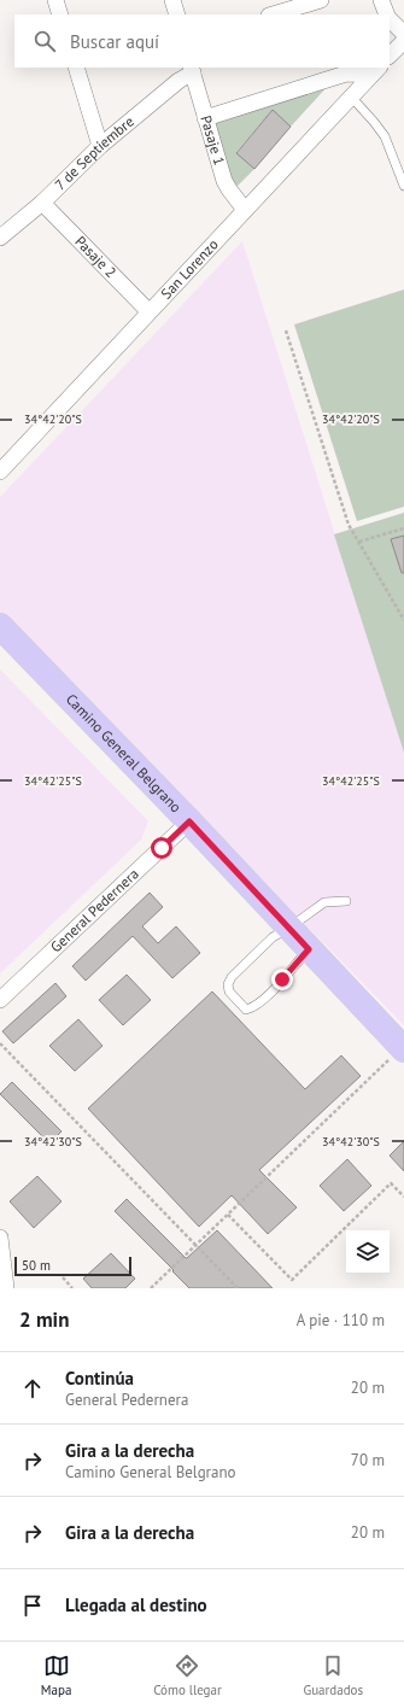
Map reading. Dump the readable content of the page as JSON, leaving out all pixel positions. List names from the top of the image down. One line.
{"streets":{"main road":["Camino General Belgrano"],"street":["Pasaje 1","7 de Septiembre","Pasaje 2","San Lorenzo","General Pedernera"]},"crossings":[["Pasaje 1","7 de Septiembre"],["Pasaje 1","San Lorenzo"],["7 de Septiembre","Pasaje 2"],["Pasaje 2","San Lorenzo"],["Camino General Belgrano","General Pedernera"]],"scale_bar":"50 m","page":{"search":"Buscar aquí","scale":"50 m","heading":["2 min","A pie · 110 m"],"list":[["Continúa","General Pedernera","20 m"],["Gira a la derecha","Camino General Belgrano","70 m"],["Gira a la derecha","20 m"],"Llegada al destino"],"nav":["Mapa","Cómo llegar","Guardados"]},"coordinates":["34°42'20\"S","34°42'25\"S","34°42'30\"S"]}
